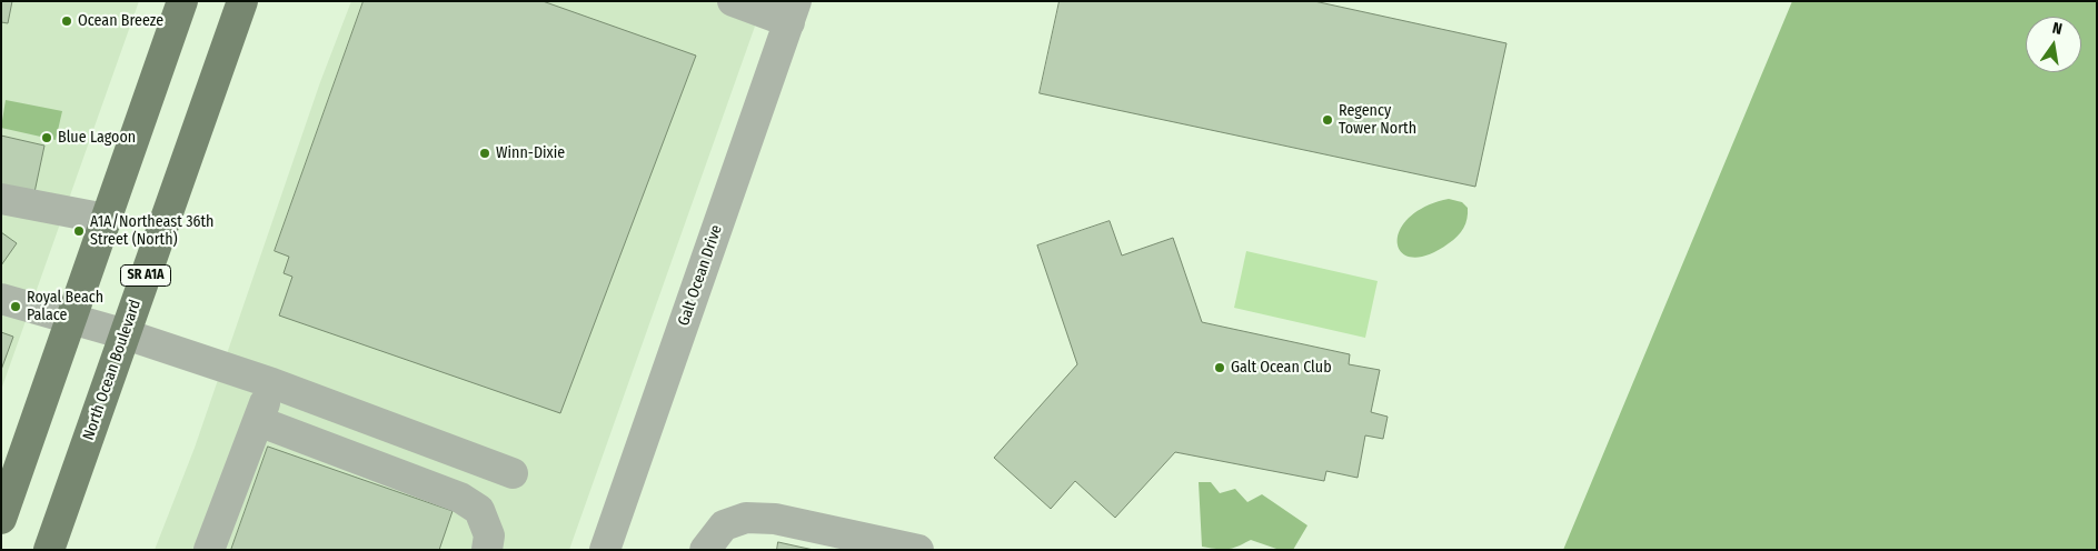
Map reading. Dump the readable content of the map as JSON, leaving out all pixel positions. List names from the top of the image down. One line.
{"streets":{"main road":["SR A1A","North Ocean Boulevard"],"street":["Galt Ocean Drive"]},"places":["Ocean Breeze","Regency Tower North","Blue Lagoon","Winn-Dixie","A1A/Northeast 36th Street (North)","Royal Beach Palace","Galt Ocean Club"],"north":"top"}
